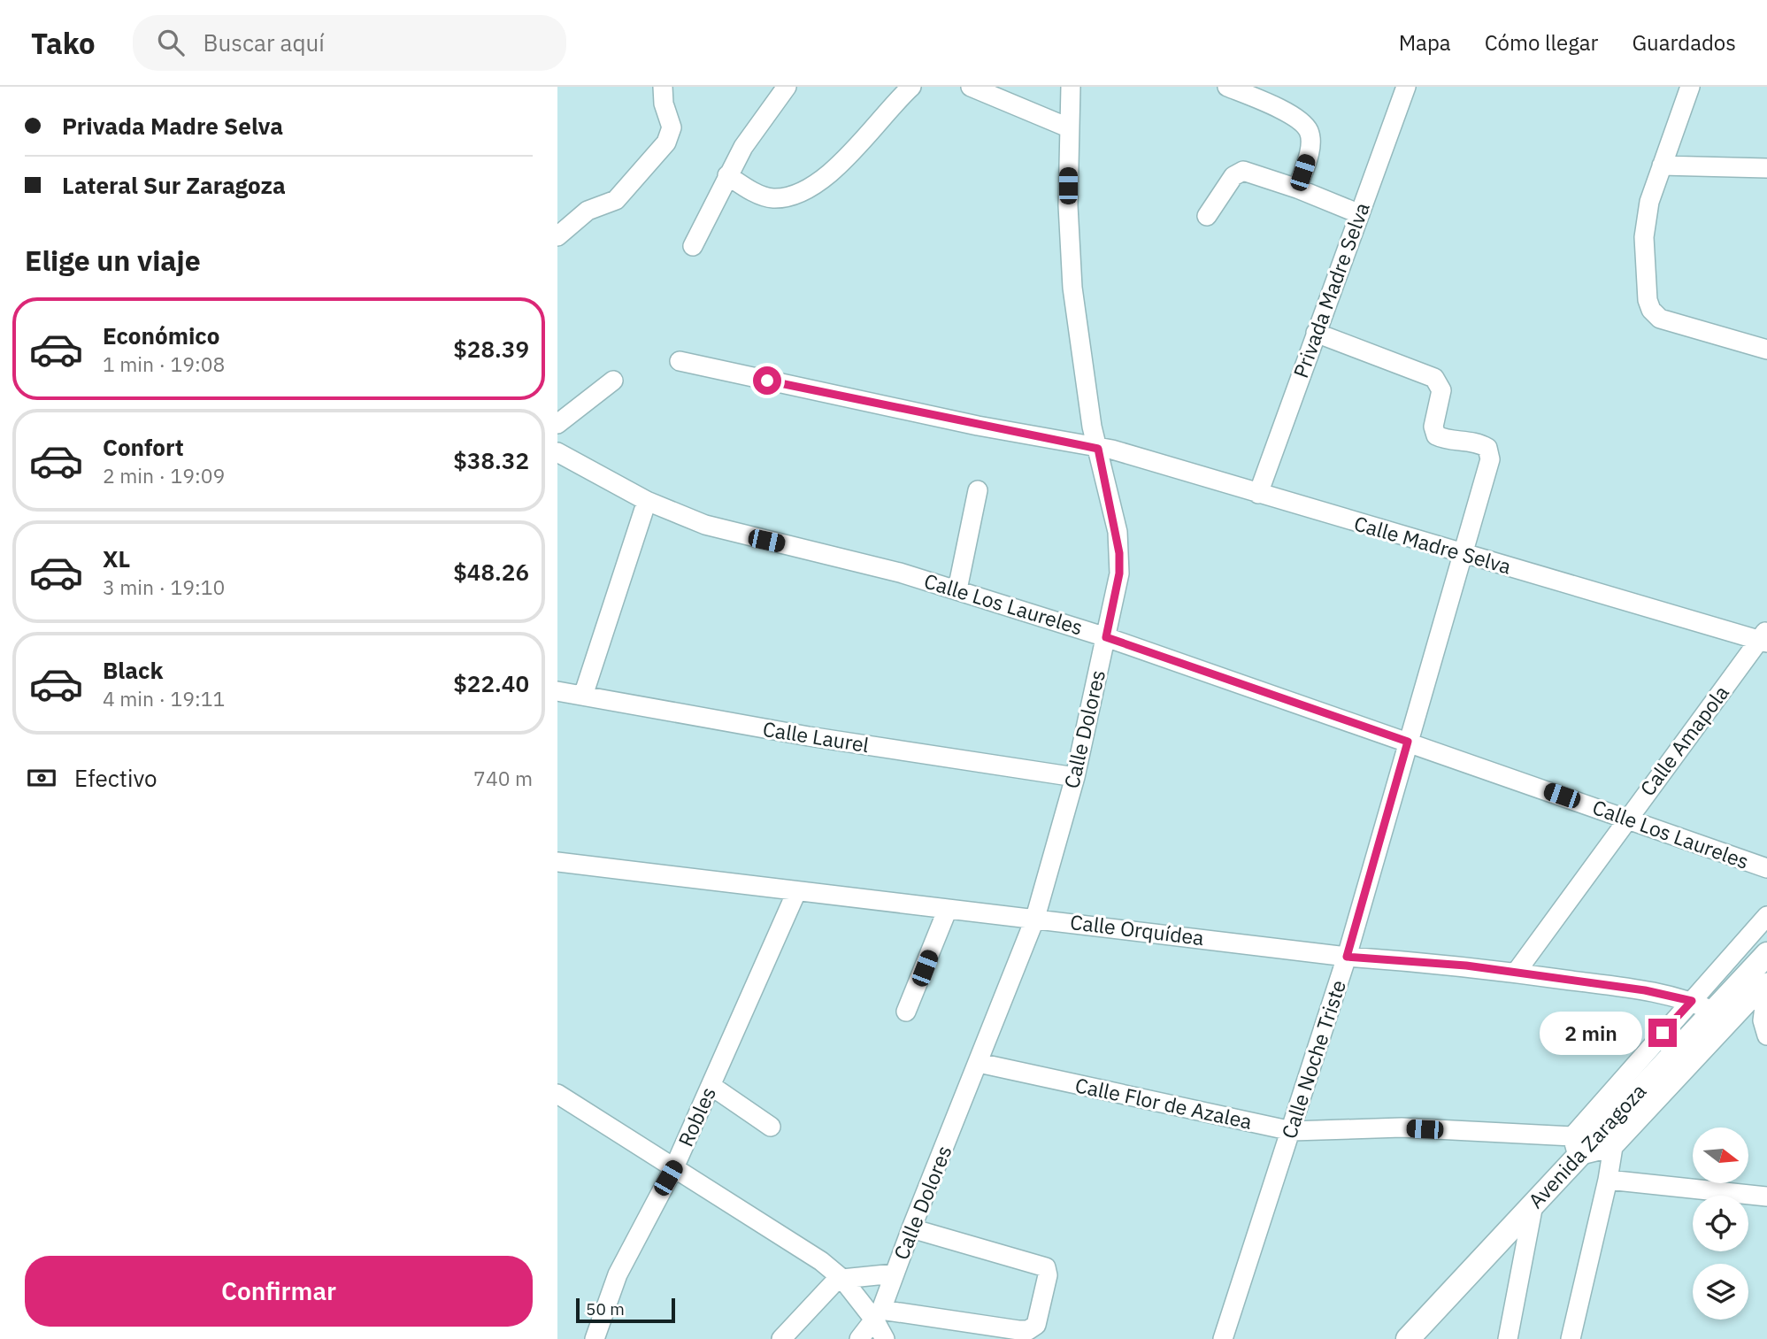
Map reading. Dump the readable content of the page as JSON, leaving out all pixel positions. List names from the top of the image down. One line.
{"streets":{"main road":["Avenida Zaragoza"],"street":["Privada Madre Selva","Calle Madre Selva","Calle Los Laureles","Calle Dolores","Calle Laurel","Calle Amapola","Calle Orquídea","Calle Noche Triste","Calle Flor de Azalea","Robles"]},"crossings":[["Privada Madre Selva","Calle Madre Selva"],["Privada Madre Selva","Calle Noche Triste"],["Calle Madre Selva","Calle Dolores"],["Calle Madre Selva","Calle Amapola"],["Calle Madre Selva","Calle Noche Triste"],["Calle Los Laureles","Calle Dolores"],["Calle Los Laureles","Calle Amapola"],["Calle Los Laureles","Calle Noche Triste"],["Calle Dolores","Calle Laurel"],["Calle Dolores","Calle Orquídea"],["Calle Dolores","Calle Flor de Azalea"],["Calle Amapola","Calle Orquídea"],["Calle Orquídea","Calle Noche Triste"],["Calle Orquídea","Robles"],["Calle Orquídea","Avenida Zaragoza"],["Calle Noche Triste","Calle Flor de Azalea"],["Calle Flor de Azalea","Avenida Zaragoza"]],"scale_bar":"50 m","north":"right","page":{"header":"Tako","search":"Buscar aquí","nav":["Mapa","Cómo llegar","Guardados"],"banner":["Privada Madre Selva","Lateral Sur Zaragoza"],"heading":"Elige un viaje","list":[{"name":"Económico","note":"1 min · 19:08","value":"$28.39"},{"name":"Confort","note":"2 min · 19:09","value":"$38.32"},{"name":"XL","note":"3 min · 19:10","value":"$48.26"},{"name":"Black","note":"4 min · 19:11","value":"$22.40"}],"pay":["Efectivo","740 m"],"bubble":"2 min","buttons":"Confirmar","scale":"50 m"}}
